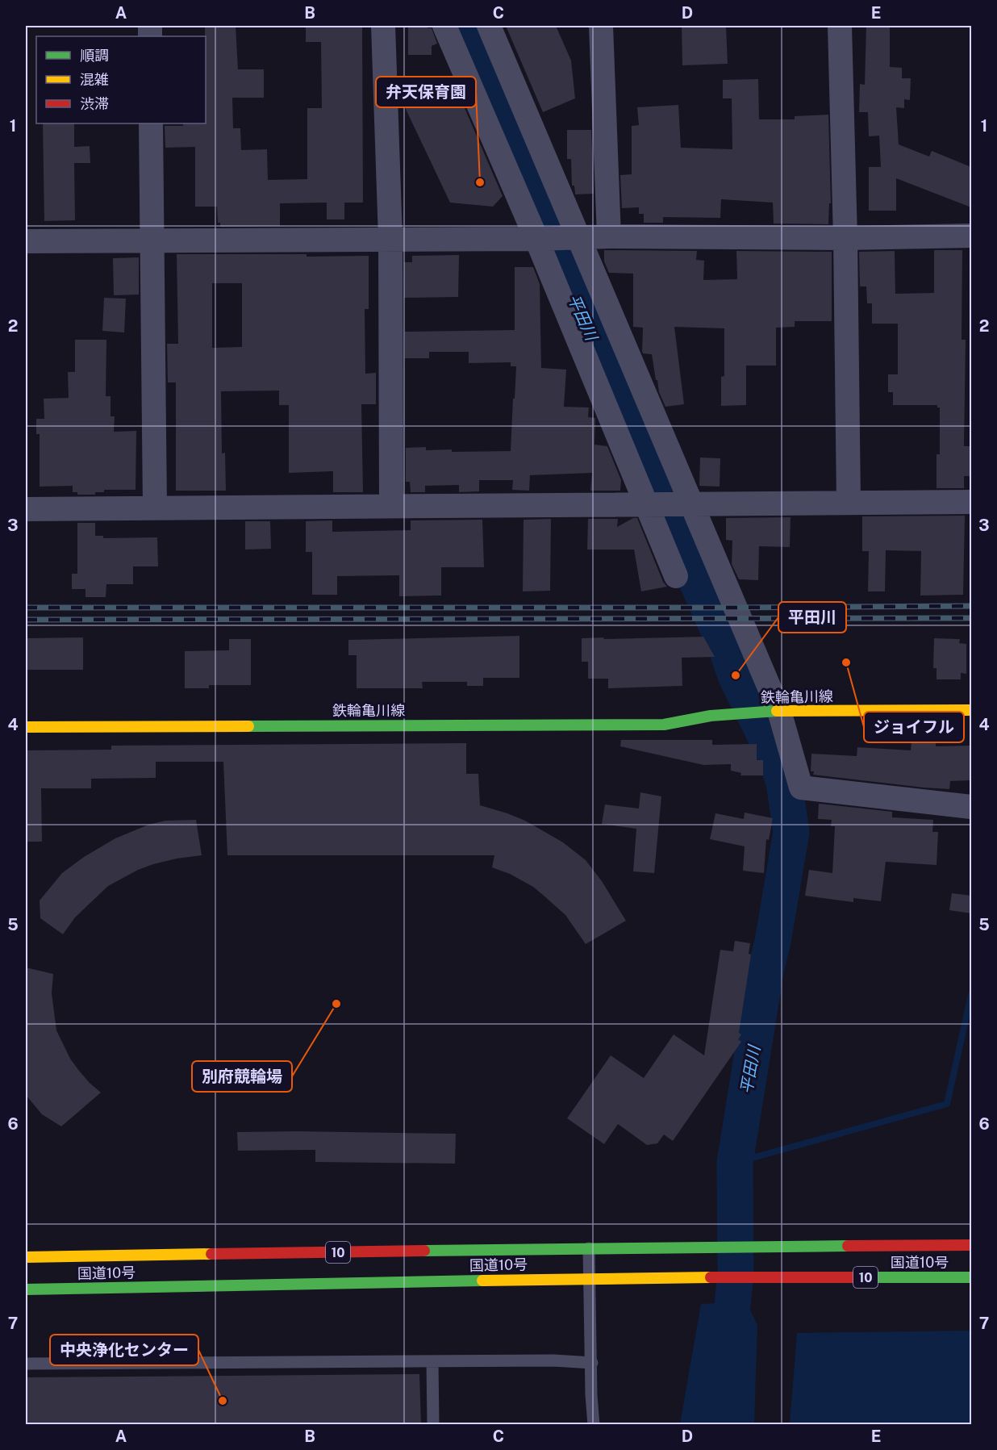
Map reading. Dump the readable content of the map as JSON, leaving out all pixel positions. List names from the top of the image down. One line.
{"streets":{"main road":["鉄輪亀川線","10","国道10号"]},"water":["平田川"],"places":["弁天保育園","ジョイフル","平田川","別府競輪場","中央浄化センター"],"legend":["順調","混雑","渋滞"],"grid":{"columns":["A","B","C","D","E"],"rows":["1","2","3","4","5","6","7"]}}
